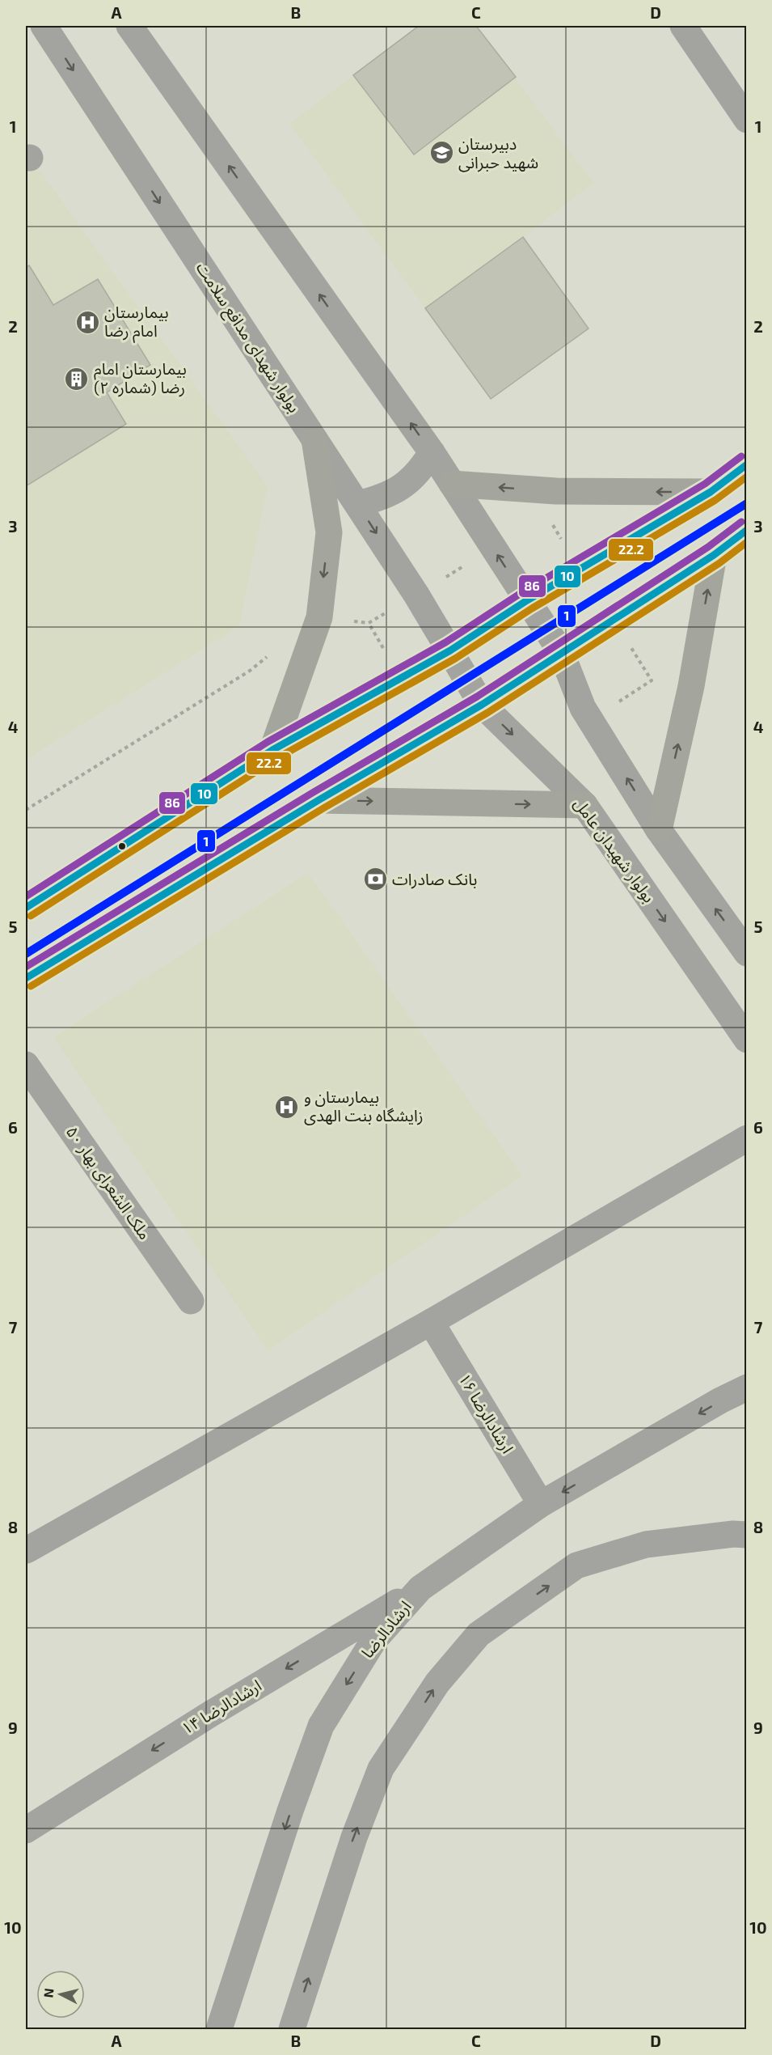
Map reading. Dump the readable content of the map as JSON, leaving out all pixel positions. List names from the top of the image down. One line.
{"streets":{"street":["بولوار شهدای مدافع سلامت","بولوار شهیدان عامل","ملک الشعرای بهار ۵۰","ارشادالرضا ۱۶","ارشادالرضا","ارشادالرضا ۱۴"]},"crossings":[["بولوار شهدای مدافع سلامت","بولوار شهیدان عامل"],["ارشادالرضا ۱۶","ارشادالرضا"],["ارشادالرضا","ارشادالرضا ۱۴"]],"places":{"school or university":["دبیرستان شهید حبرانی"],"hospital":["بیمارستان امام رضا","بیمارستان و زایشگاه بنت الهدی"],"building":["بیمارستان امام رضا (شماره ۲)"],"bank":["بانک صادرات"]},"lines":["transit line 86","transit line 10","transit line 22.2","transit line 1"],"north":"left","grid":{"columns":["A","B","C","D"],"rows":["1","2","3","4","5","6","7","8","9","10"]}}
